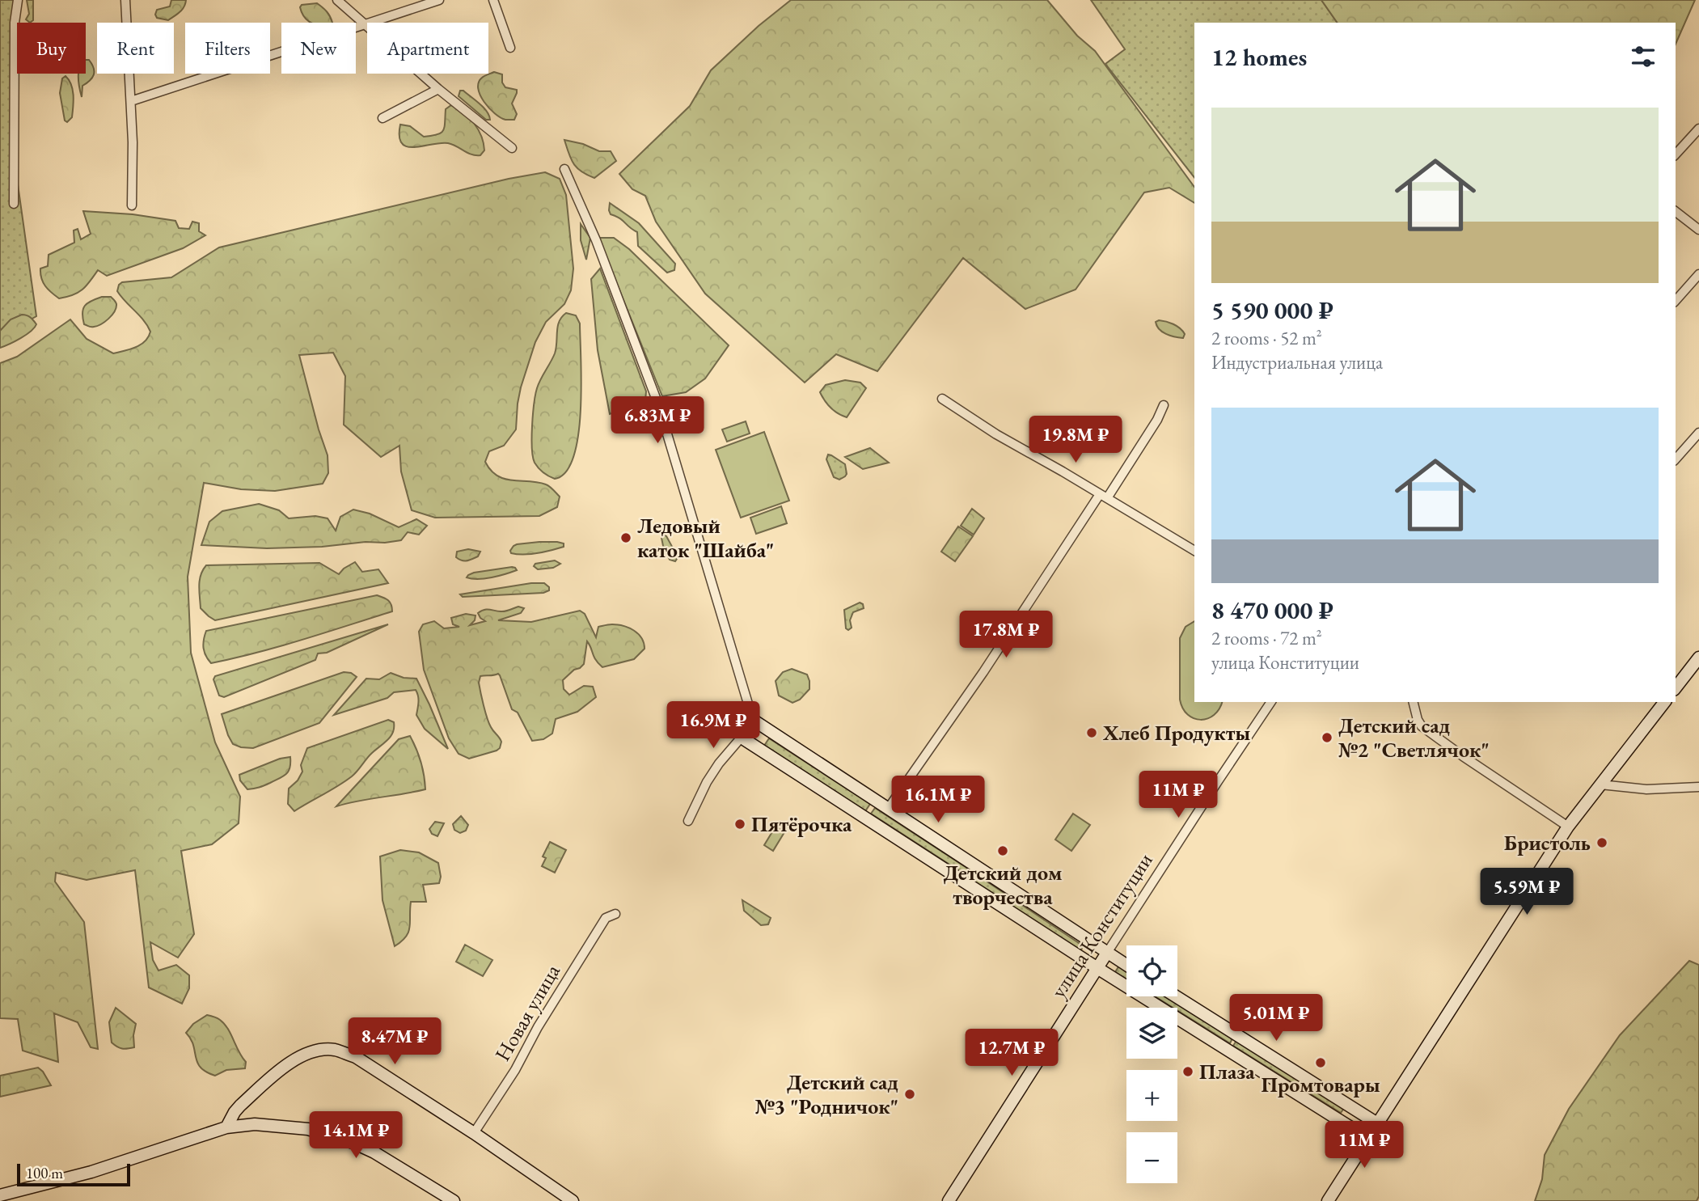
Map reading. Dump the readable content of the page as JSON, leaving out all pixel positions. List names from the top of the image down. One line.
{"streets":{"street":["улица Конституции","Новая улица"]},"places":["Ледовый каток \"Шайба\"","Хлеб Продукты","Детский сад №2 \"Светлячок\"","Пятёрочка","Бристоль","Детский дом творчества","Промтовары","Плаза","Детский сад №3 \"Родничок\""],"scale_bar":"100 m","page":{"chip":["Buy","Rent","Filters","New","Apartment"],"heading":"12 homes","list":[{"name":"5 590 000 ₽","note":"2 rooms · 52 m² · Индустриальная улица"},{"name":"8 470 000 ₽","note":"2 rooms · 72 m² · улица Конституции"}],"price":["6.83M ₽","19.8M ₽","17.8M ₽","16.9M ₽","11M ₽","16.1M ₽","5.59M ₽","5.01M ₽","8.47M ₽","12.7M ₽","14.1M ₽","11M ₽"],"map_buttons":["+","−"],"scale":"100 m"}}
